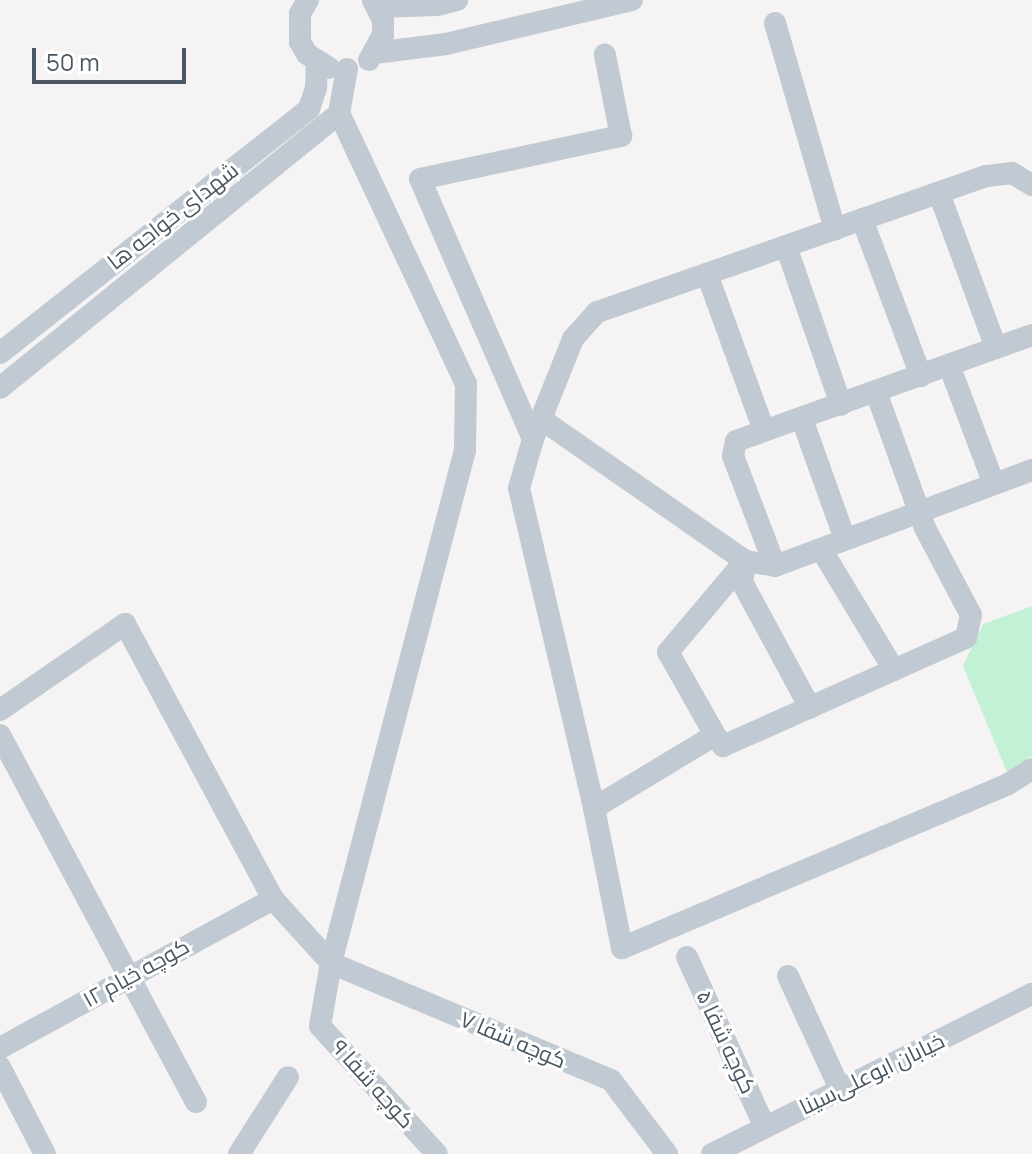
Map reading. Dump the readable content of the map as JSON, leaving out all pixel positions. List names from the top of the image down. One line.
{"streets":{"street":["شهدای خواجه ها","کوچه خیام ۱۲","کوچه شفا ۷","کوچه شفا ۵","خیابان ابوعلی‌سینا","کوچه شفا ۹"]},"crossings":[["کوچه شفا ۷","کوچه شفا ۹"],["کوچه شفا ۵","خیابان ابوعلی‌سینا"]],"scale_bar":"50 m"}
